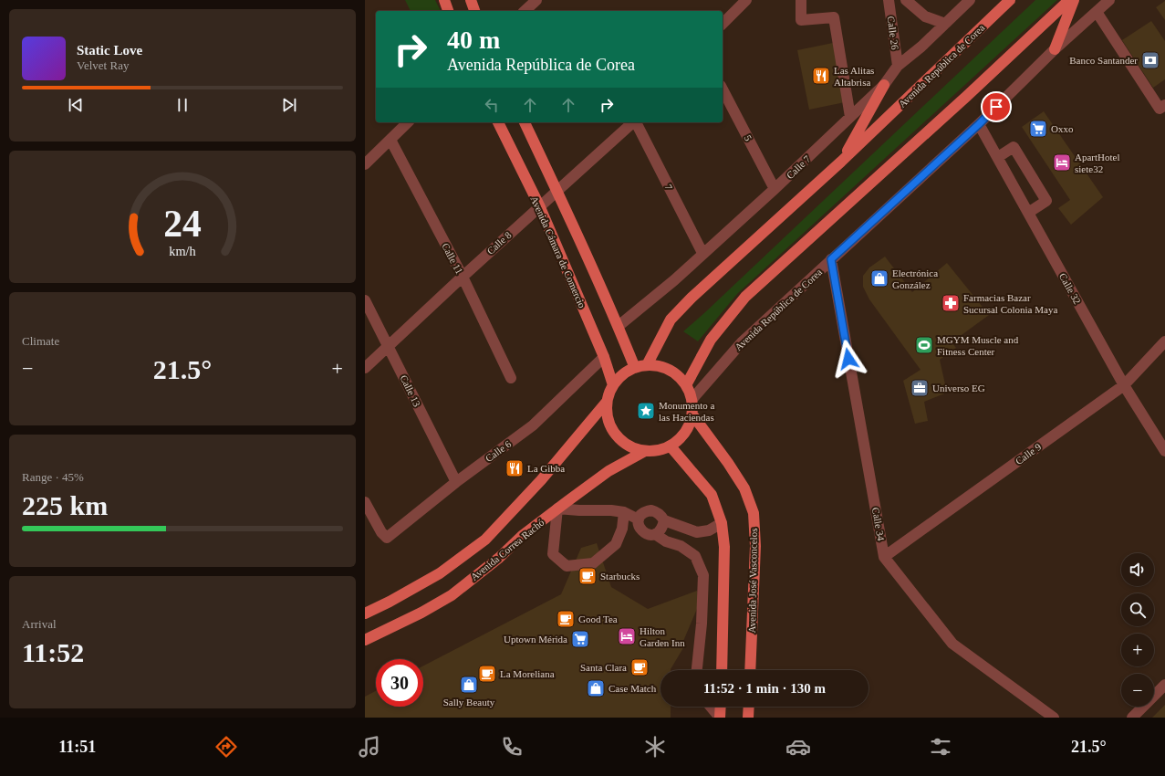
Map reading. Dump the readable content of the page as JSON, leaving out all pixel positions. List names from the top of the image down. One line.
{"streets":{"main road":["Avenida República de Corea","Avenida Cámara de Comercio","Avenida Correa Rachó","Avenida José Vasconcelos"],"street":["Calle 26","5","Calle 7","7","Calle 8","Calle 11","Calle 32","Calle 13","Calle 6","Calle 9","Calle 34"]},"crossings":[["Calle 26","Calle 7"],["Avenida República de Corea","Avenida Cámara de Comercio"],["Avenida República de Corea","Calle 32"],["Avenida República de Corea","Calle 34"],["Avenida República de Corea","Avenida Correa Rachó"],["Avenida República de Corea","Avenida José Vasconcelos"],["5","Calle 7"],["Calle 7","7"],["Calle 8","Avenida Cámara de Comercio"],["Calle 8","Calle 11"],["Calle 8","Calle 13"],["Avenida Cámara de Comercio","Calle 6"],["Avenida Cámara de Comercio","Avenida Correa Rachó"],["Avenida Cámara de Comercio","Avenida José Vasconcelos"],["Calle 32","Calle 9"],["Calle 13","Calle 6"],["Calle 9","Calle 34"],["Avenida Correa Rachó","Avenida José Vasconcelos"]],"places":{"bank":["Banco Santander"],"restaurant":["Las Alitas Altabrisa","La Gibba"],"supermarket":["Oxxo","Uptown Mérida"],"hotel":["ApartHotel siete32","Hilton Garden Inn"],"shop":["Electrónica González","Sally Beauty","Case Match"],"pharmacy":["Farmacias Bazar Sucursal Colonia Maya"],"sports":["MGYM Muscle and Fitness Center"],"office":["Universo EG"],"place":["Monumento a las Haciendas"],"cafe":["Starbucks","Good Tea","Santa Clara","La Moreliana"]},"page":{"turn":["40 m","Avenida República de Corea"],"song":["Static Love","Velvet Ray"],"tile":["Climate",["Range · 45%","225 km"],["Arrival","11:52"]],"heat":["−","21.5°","+"],"map_buttons":["+","−"],"limit":"30","trip":"11:52 · 1 min · 130 m","tabs":["11:51","21.5°"],"gauge":["24","km/h"]}}
